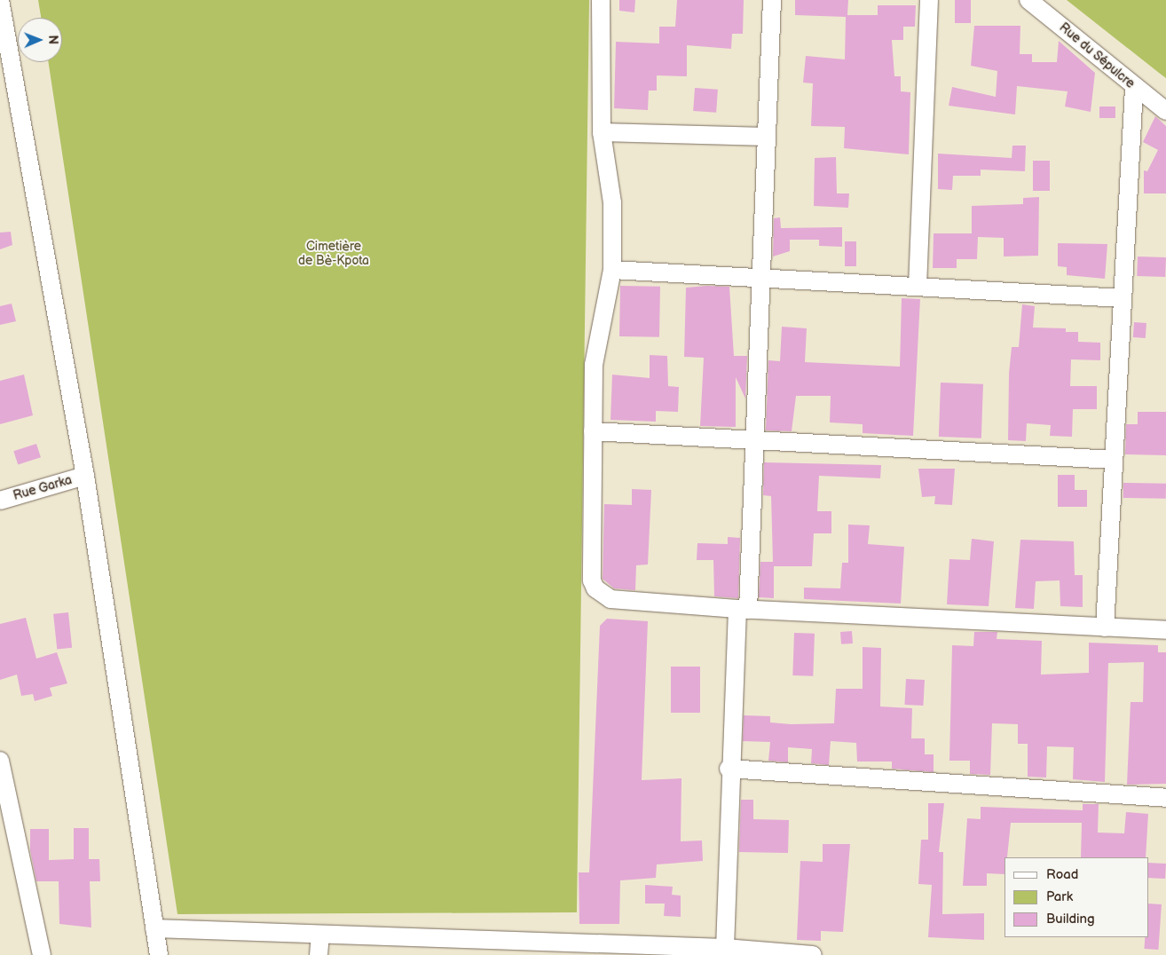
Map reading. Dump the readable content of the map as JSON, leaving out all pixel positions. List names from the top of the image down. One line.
{"streets":{"street":["Rue du Sépulcre","Rue Garka"]},"parks":["Cimetière de Bè-Kpota"],"legend":["Road","Park","Building"],"north":"right"}
